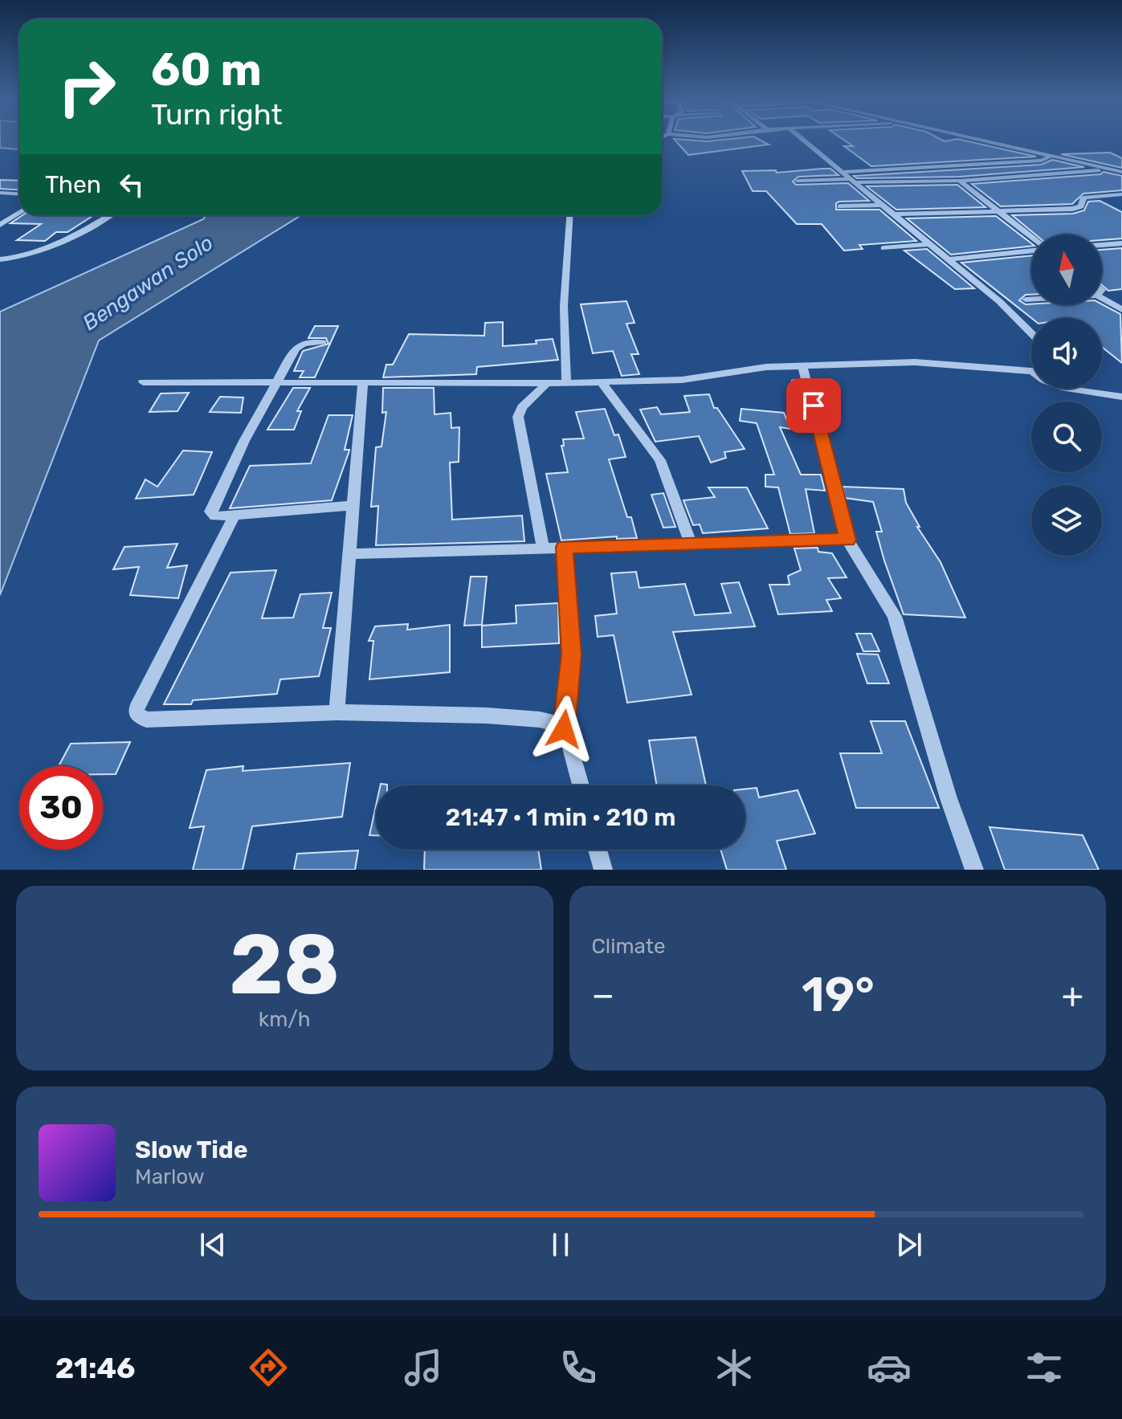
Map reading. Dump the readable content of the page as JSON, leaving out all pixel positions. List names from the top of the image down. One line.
{"water":["Bengawan Solo"],"north":"top","page":{"turn":["60 m","Turn right"],"then":"Then","limit":"30","trip":"21:47 · 1 min · 210 m","tile":[["28","km/h"],"Climate"],"heat":["−","19°","+"],"song":["Slow Tide","Marlow"],"tabs":"21:46"}}
